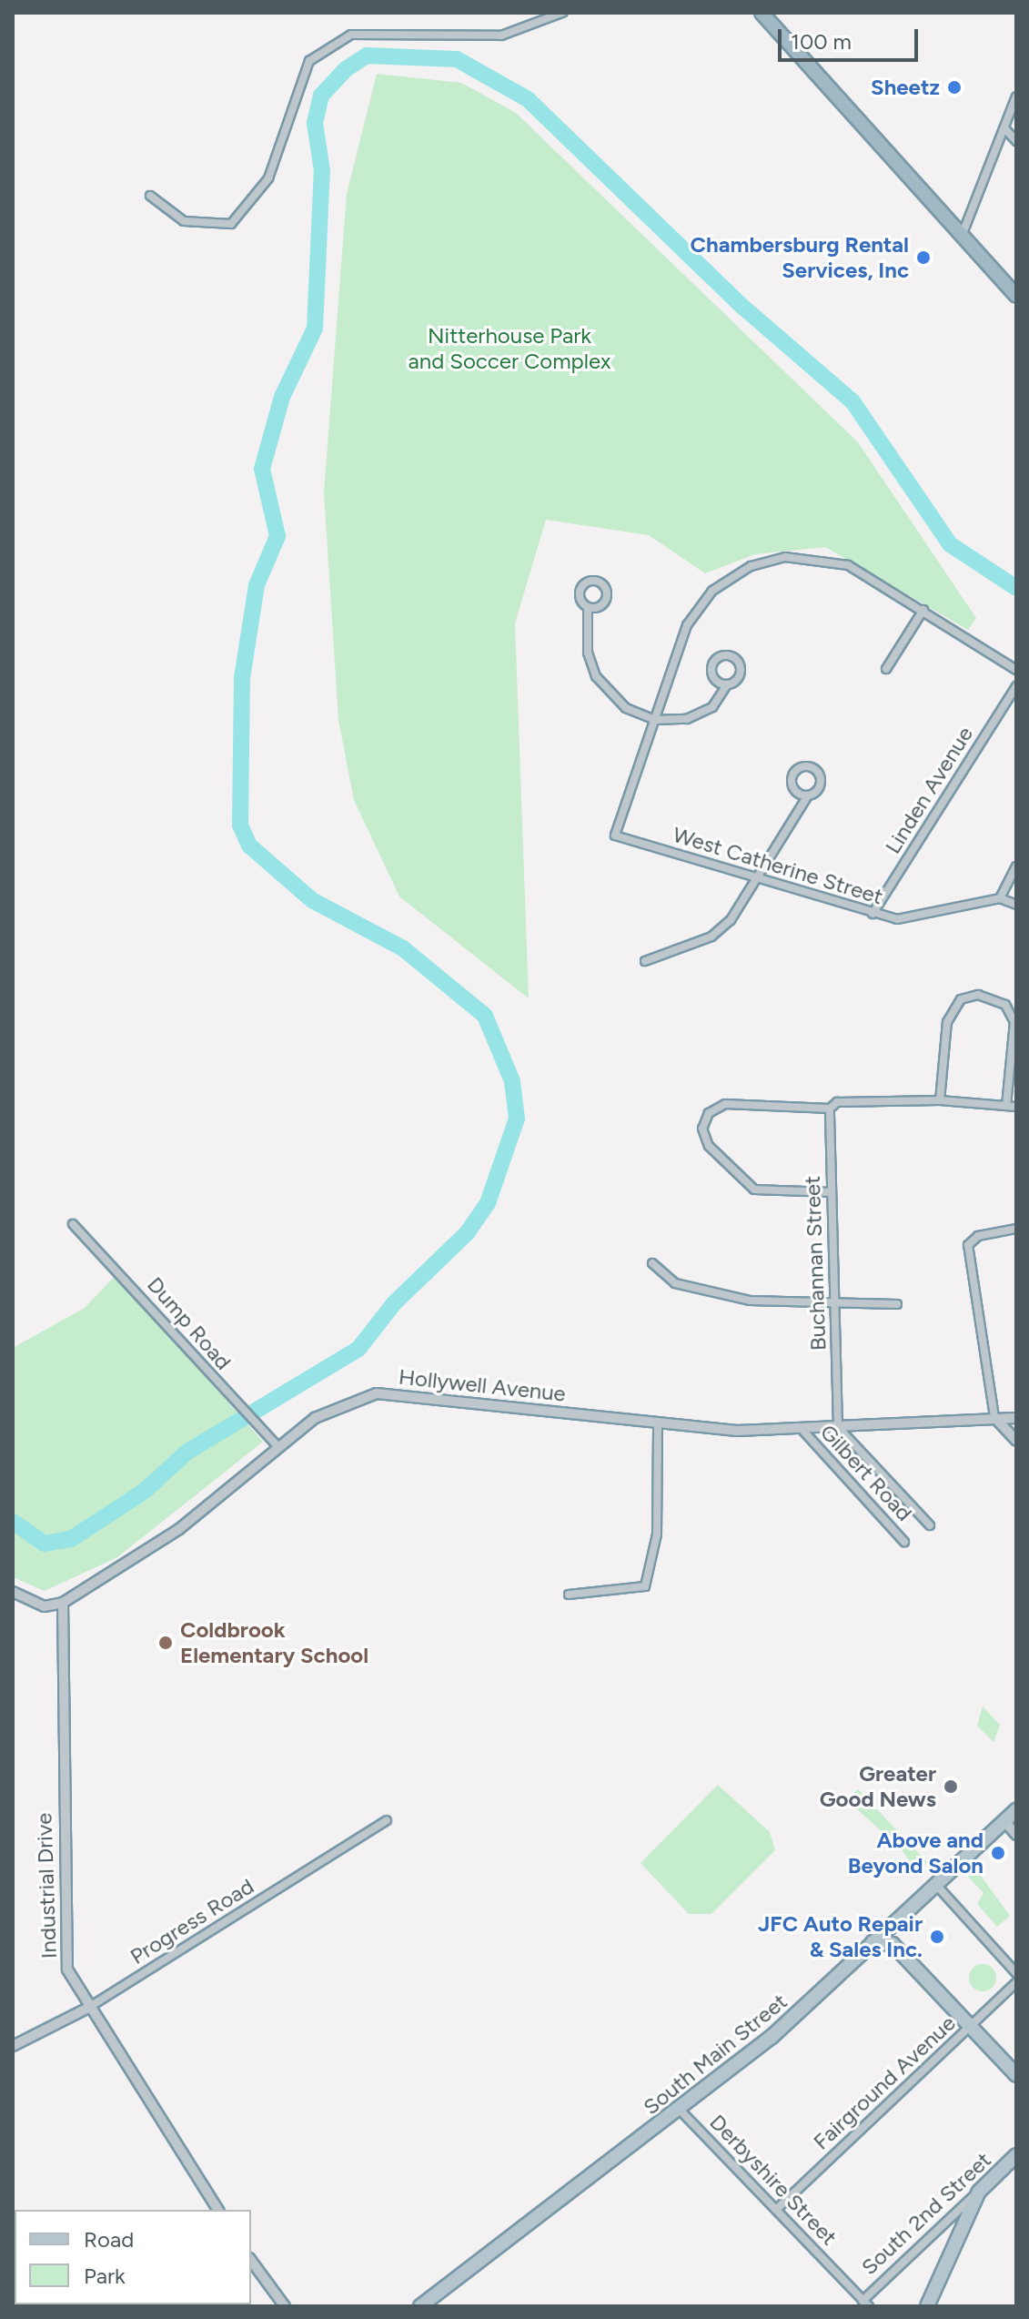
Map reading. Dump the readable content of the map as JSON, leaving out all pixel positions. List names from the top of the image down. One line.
{"streets":{"main road":["South Main Street","South 2nd Street"],"street":["Linden Avenue","West Catherine Street","Buchannan Street","Dump Road","Hollywell Avenue","Gilbert Road","Industrial Drive","Progress Road","Fairground Avenue","Derbyshire Street"]},"crossings":[["Linden Avenue","West Catherine Street"],["Buchannan Street","Hollywell Avenue"],["Dump Road","Hollywell Avenue"],["Hollywell Avenue","Gilbert Road"],["Hollywell Avenue","Industrial Drive"],["Industrial Drive","Progress Road"],["South Main Street","Derbyshire Street"],["Fairground Avenue","Derbyshire Street"],["Derbyshire Street","South 2nd Street"]],"parks":["Nitterhouse Park and Soccer Complex"],"places":["Sheetz","Chambersburg Rental Services, Inc","Coldbrook Elementary School","Greater Good News","Above and Beyond Salon","JFC Auto Repair & Sales Inc."],"legend":["Road","Park"],"scale_bar":"100 m"}
